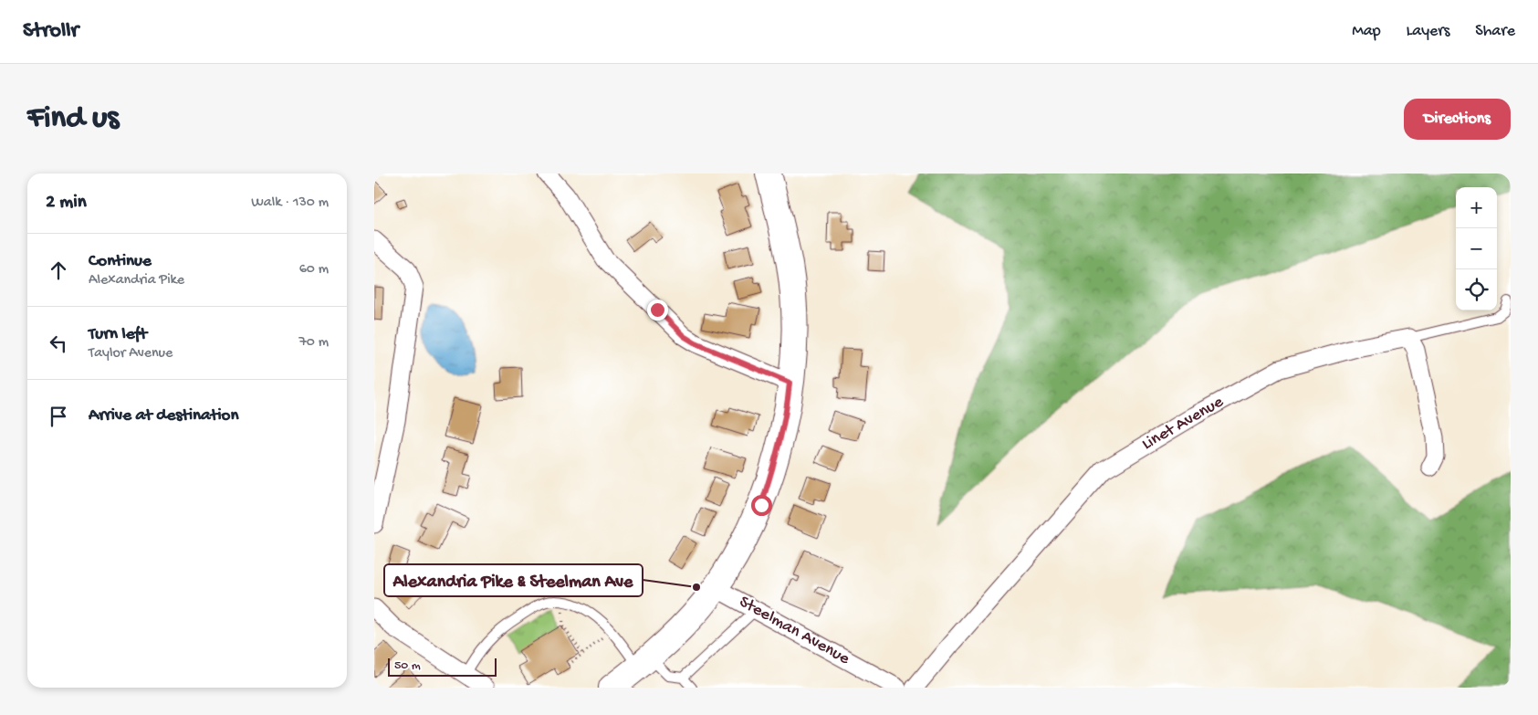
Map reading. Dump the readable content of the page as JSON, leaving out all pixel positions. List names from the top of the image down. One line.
{"streets":{"street":["Linet Avenue","Steelman Avenue"]},"places":["Alexandria Pike & Steelman Ave"],"scale_bar":"50 m","page":{"header":"Strollr","nav":["Map","Layers","Share"],"buttons":"Directions","title":"Find us","heading":["2 min","Walk · 130 m"],"map_buttons":["+","−"],"list":[["Continue","Alexandria Pike","60 m"],["Turn left","Taylor Avenue","70 m"],"Arrive at destination"],"scale":"50 m"}}
